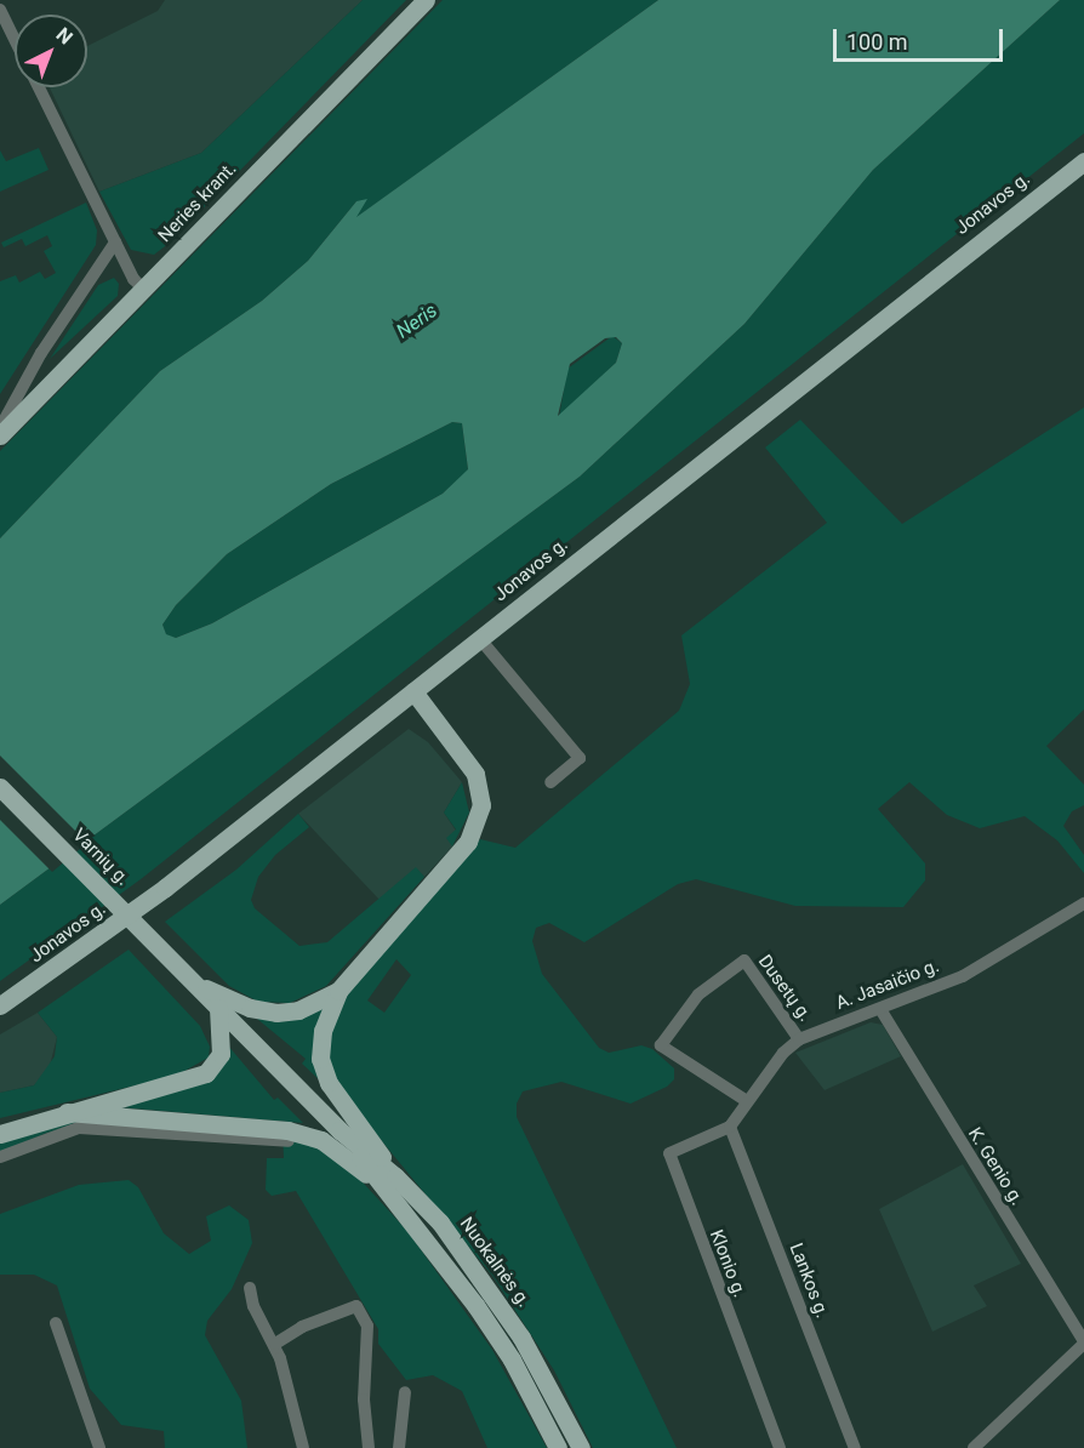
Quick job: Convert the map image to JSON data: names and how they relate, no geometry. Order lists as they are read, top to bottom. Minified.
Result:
{"streets":{"main road":["Neries krant.","Jonavos g.","Varnių g.","Nuokalnės g."],"street":["A. Jasaičio g.","Dusetų g.","K. Genio g.","Klonio g.","Lankos g."]},"crossings":[["Varnių g.","Nuokalnės g."],["A. Jasaičio g.","Dusetų g."],["A. Jasaičio g.","K. Genio g."],["A. Jasaičio g.","Klonio g."],["A. Jasaičio g.","Lankos g."],["Klonio g.","Lankos g."]],"water":["Neris"],"scale_bar":"100 m","north":"top right"}
